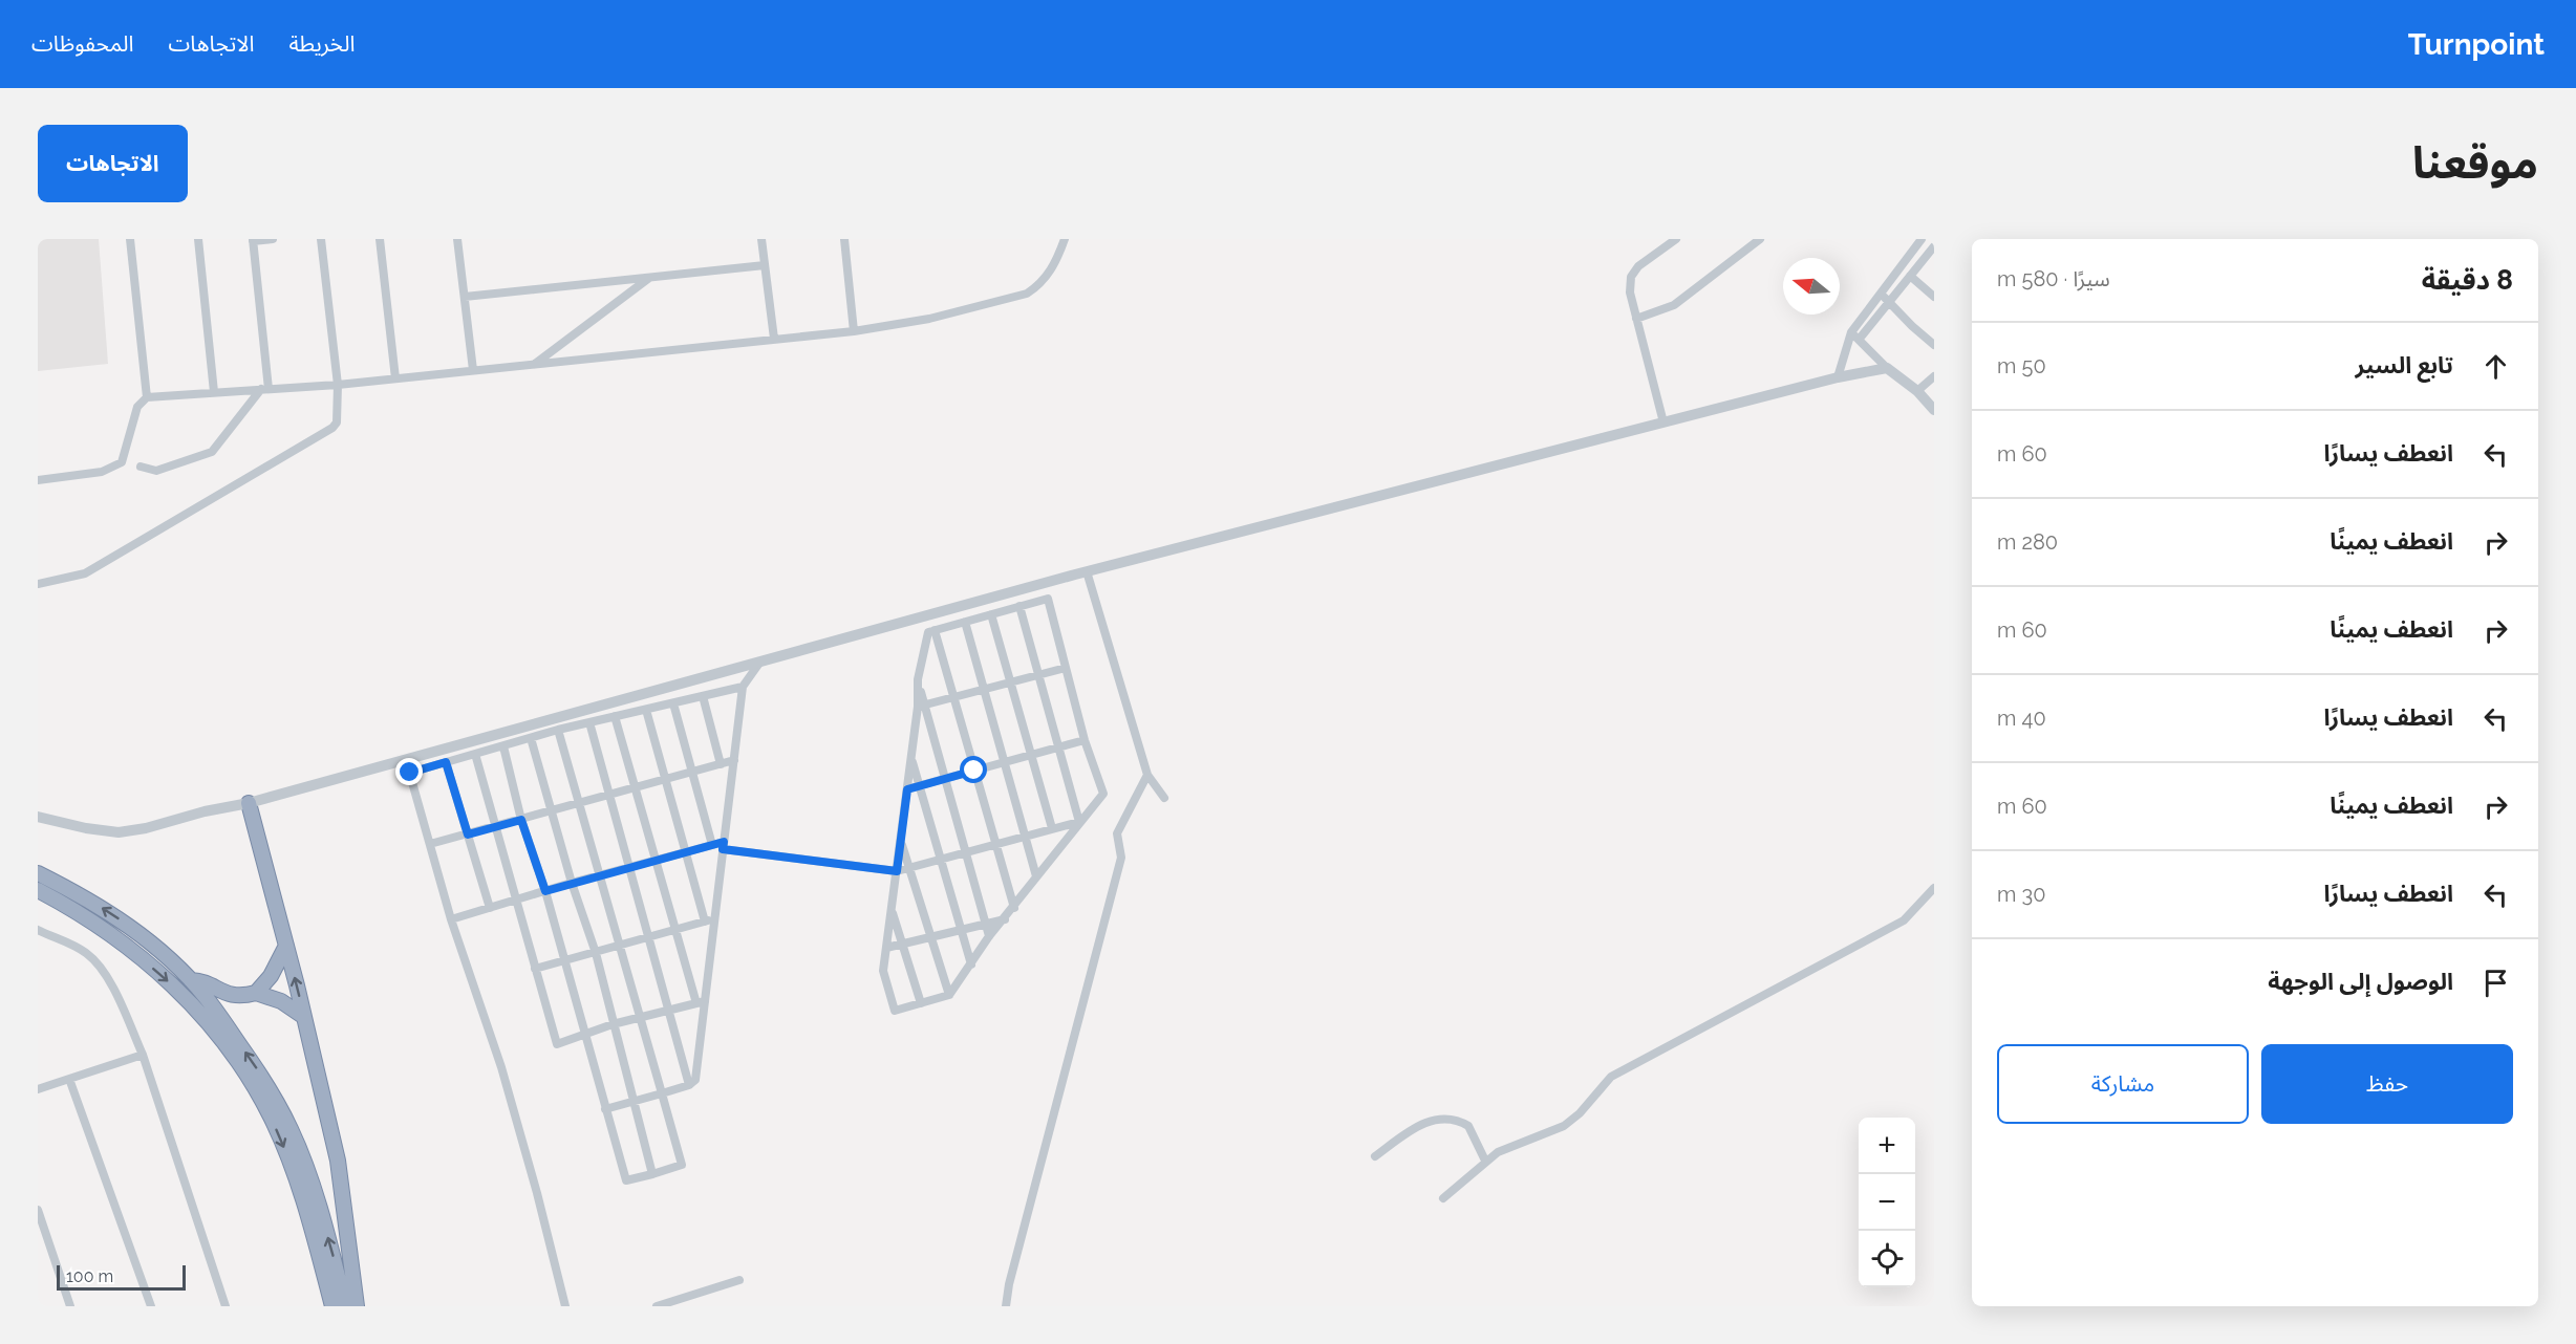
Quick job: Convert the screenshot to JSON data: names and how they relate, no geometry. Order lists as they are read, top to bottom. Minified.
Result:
{"scale_bar":"100 m","north":"left","page":{"header":"Turnpoint","nav":["الخريطة","الاتجاهات","المحفوظات"],"title":"موقعنا","buttons":["الاتجاهات",["حفظ","مشاركة"]],"heading":["8 دقيقة","سيرًا · 580 m"],"list":[["تابع السير","50 m"],["انعطف يسارًا","60 m"],["انعطف يمينًا","280 m"],["انعطف يمينًا","60 m"],["انعطف يسارًا","40 m"],["انعطف يمينًا","60 m"],["انعطف يسارًا","30 m"],"الوصول إلى الوجهة"],"map_buttons":["+","−"],"scale":"100 m"}}
